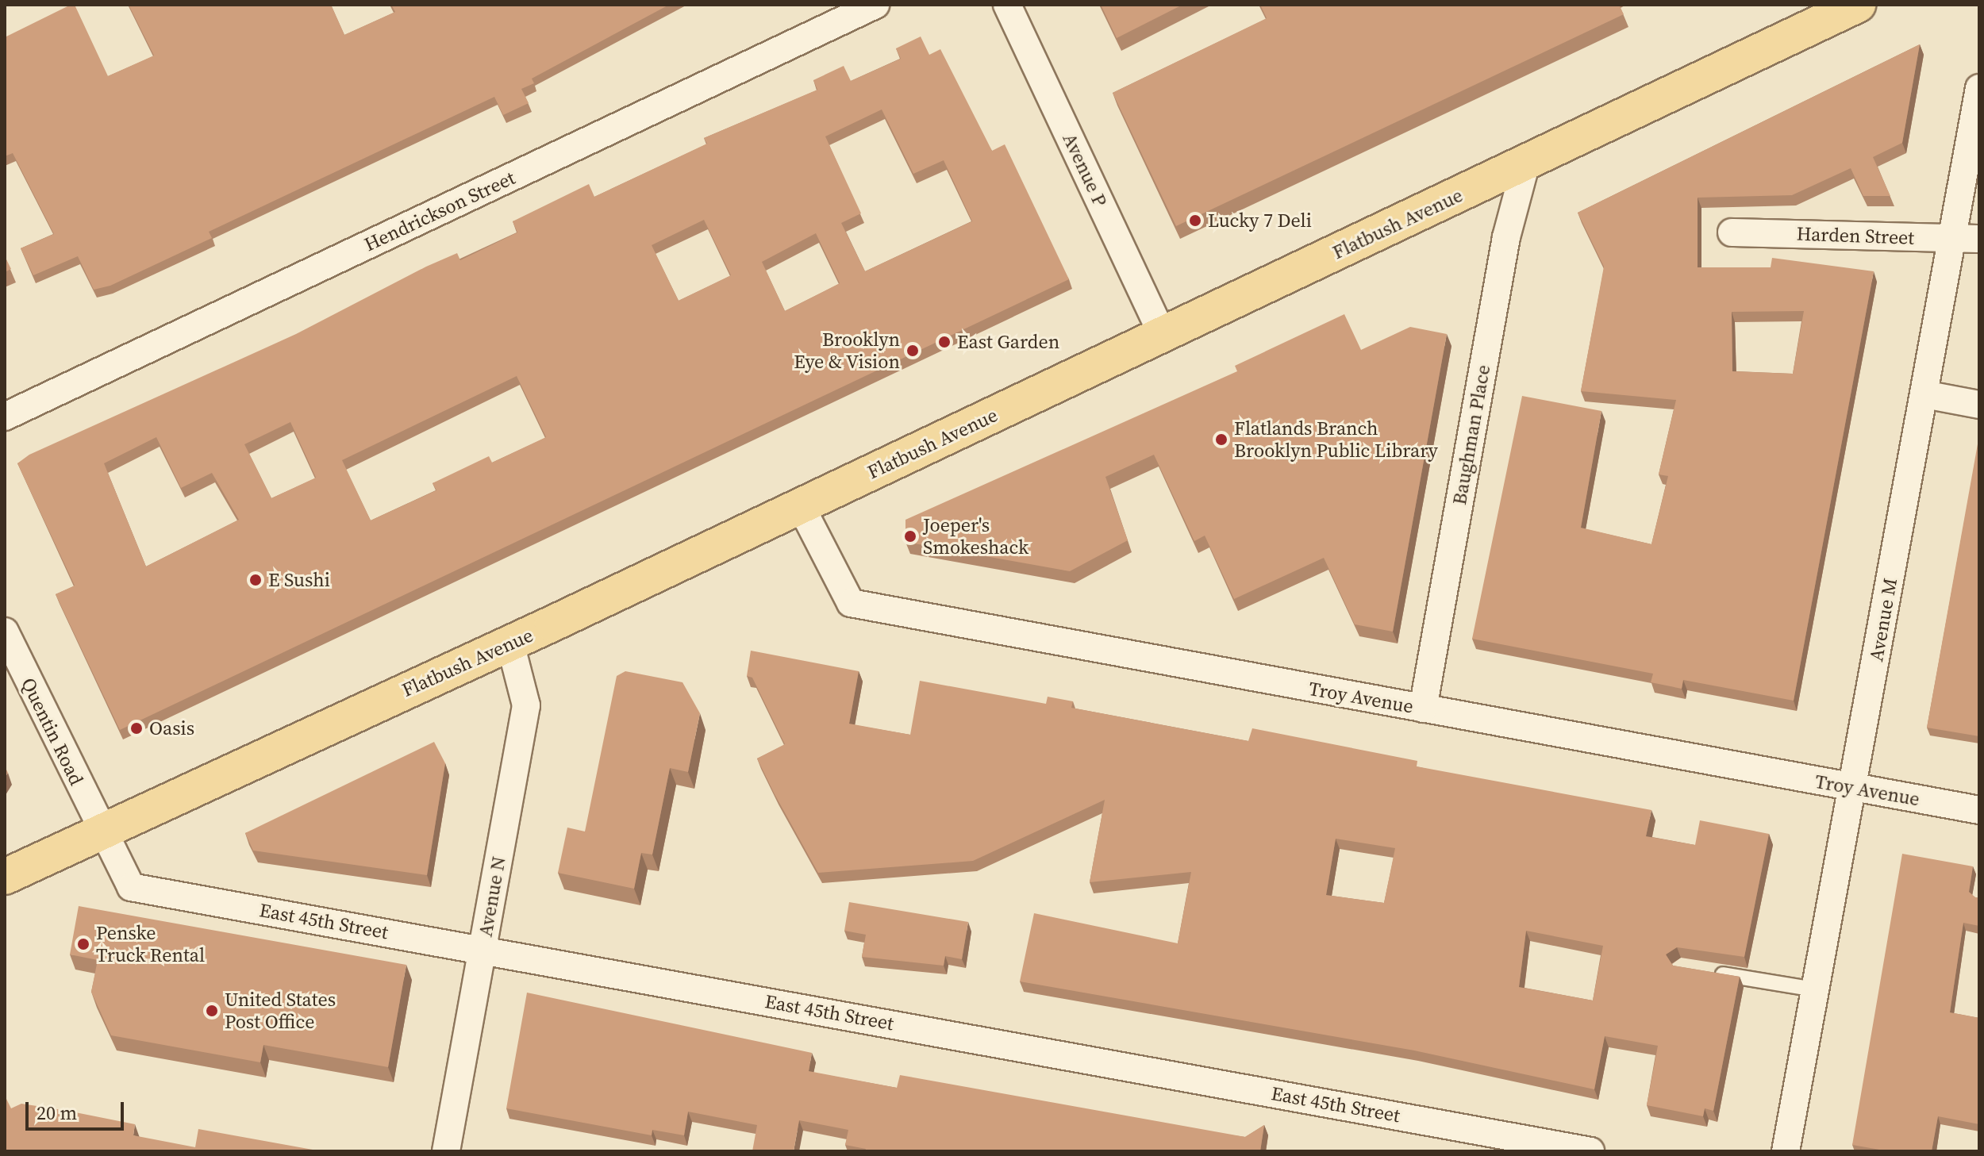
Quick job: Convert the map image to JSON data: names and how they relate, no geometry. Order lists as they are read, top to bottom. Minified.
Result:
{"streets":{"main road":["Flatbush Avenue"],"street":["Avenue P","Hendrickson Street","Harden Street","Baughman Place","Avenue M","Troy Avenue","Quentin Road","Avenue N","East 45th Street"]},"crossings":[["Avenue P","Flatbush Avenue"],["Flatbush Avenue","Baughman Place"],["Flatbush Avenue","Troy Avenue"],["Flatbush Avenue","Quentin Road"],["Flatbush Avenue","Avenue N"],["Flatbush Avenue","East 45th Street"],["Harden Street","Avenue M"],["Baughman Place","Troy Avenue"],["Avenue M","Troy Avenue"],["Quentin Road","East 45th Street"],["Avenue N","East 45th Street"]],"places":["Lucky 7 Deli","East Garden","Brooklyn Eye & Vision","Flatlands Branch Brooklyn Public Library","Joeper's Smokeshack","E Sushi","Oasis","Penske Truck Rental","United States Post Office"],"scale_bar":"20 m"}
